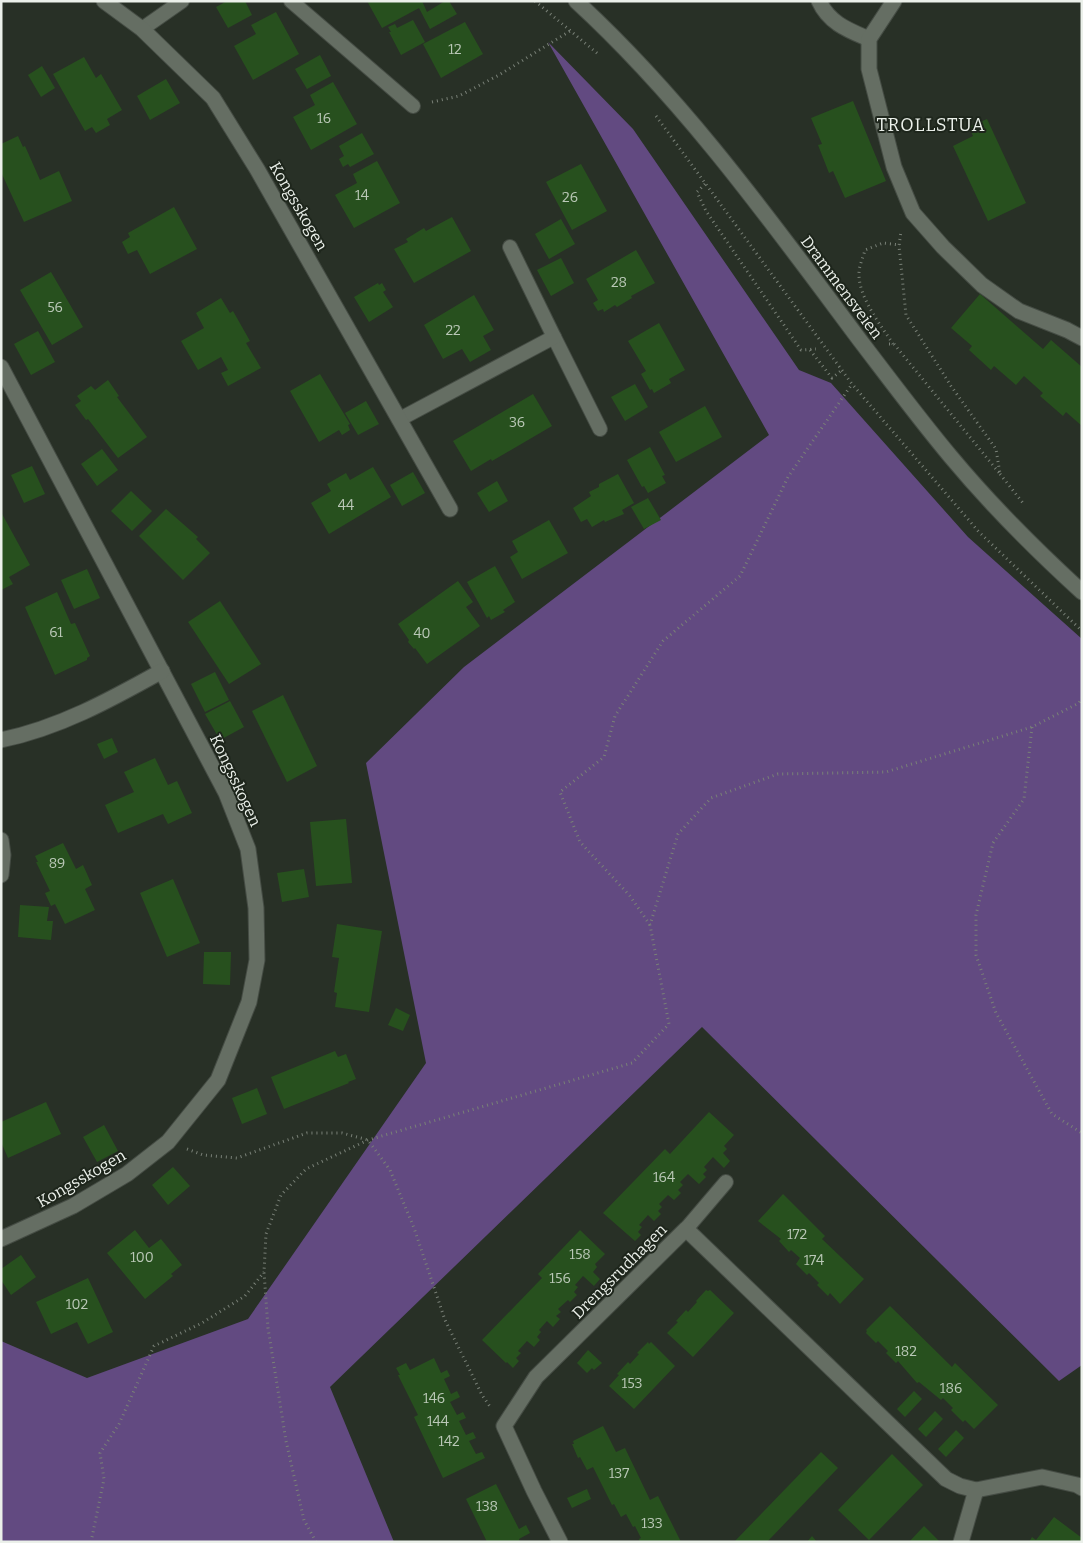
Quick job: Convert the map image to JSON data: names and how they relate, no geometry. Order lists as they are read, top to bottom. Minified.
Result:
{"streets":{"street":["Kongsskogen","Drammensveien","Drengsrudhagen"]},"districts":["TROLLSTUA"],"house_numbers":["12","16","14","26","28","56","22","36","44","61","40","89","164","172","158","100","174","156","102","182","153","186","146","144","142","137","138","133"]}
